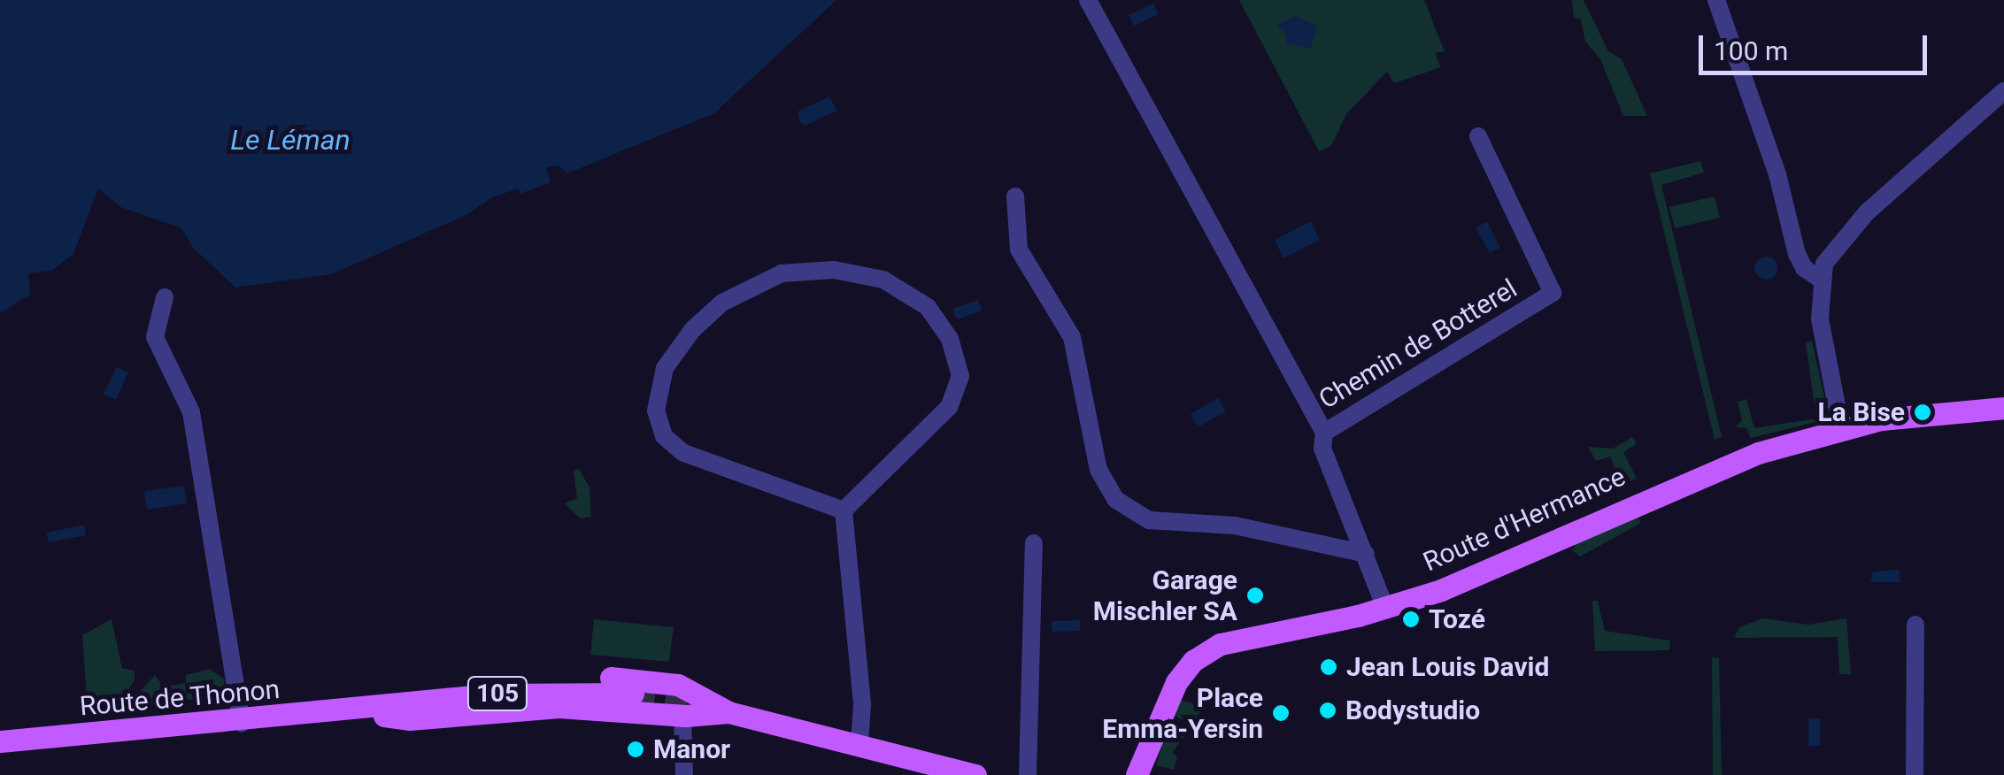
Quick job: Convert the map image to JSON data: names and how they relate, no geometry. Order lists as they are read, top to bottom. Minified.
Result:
{"streets":{"main road":["Route d'Hermance","105","Route de Thonon"],"street":["Chemin de Botterel"]},"crossings":[["Chemin de Botterel","Route d'Hermance"],["105","Route de Thonon"]],"water":["Le Léman"],"places":["La Bise","Garage Mischler SA","Tozé","Jean Louis David","Bodystudio","Place Emma-Yersin","Manor"],"scale_bar":"100 m"}
